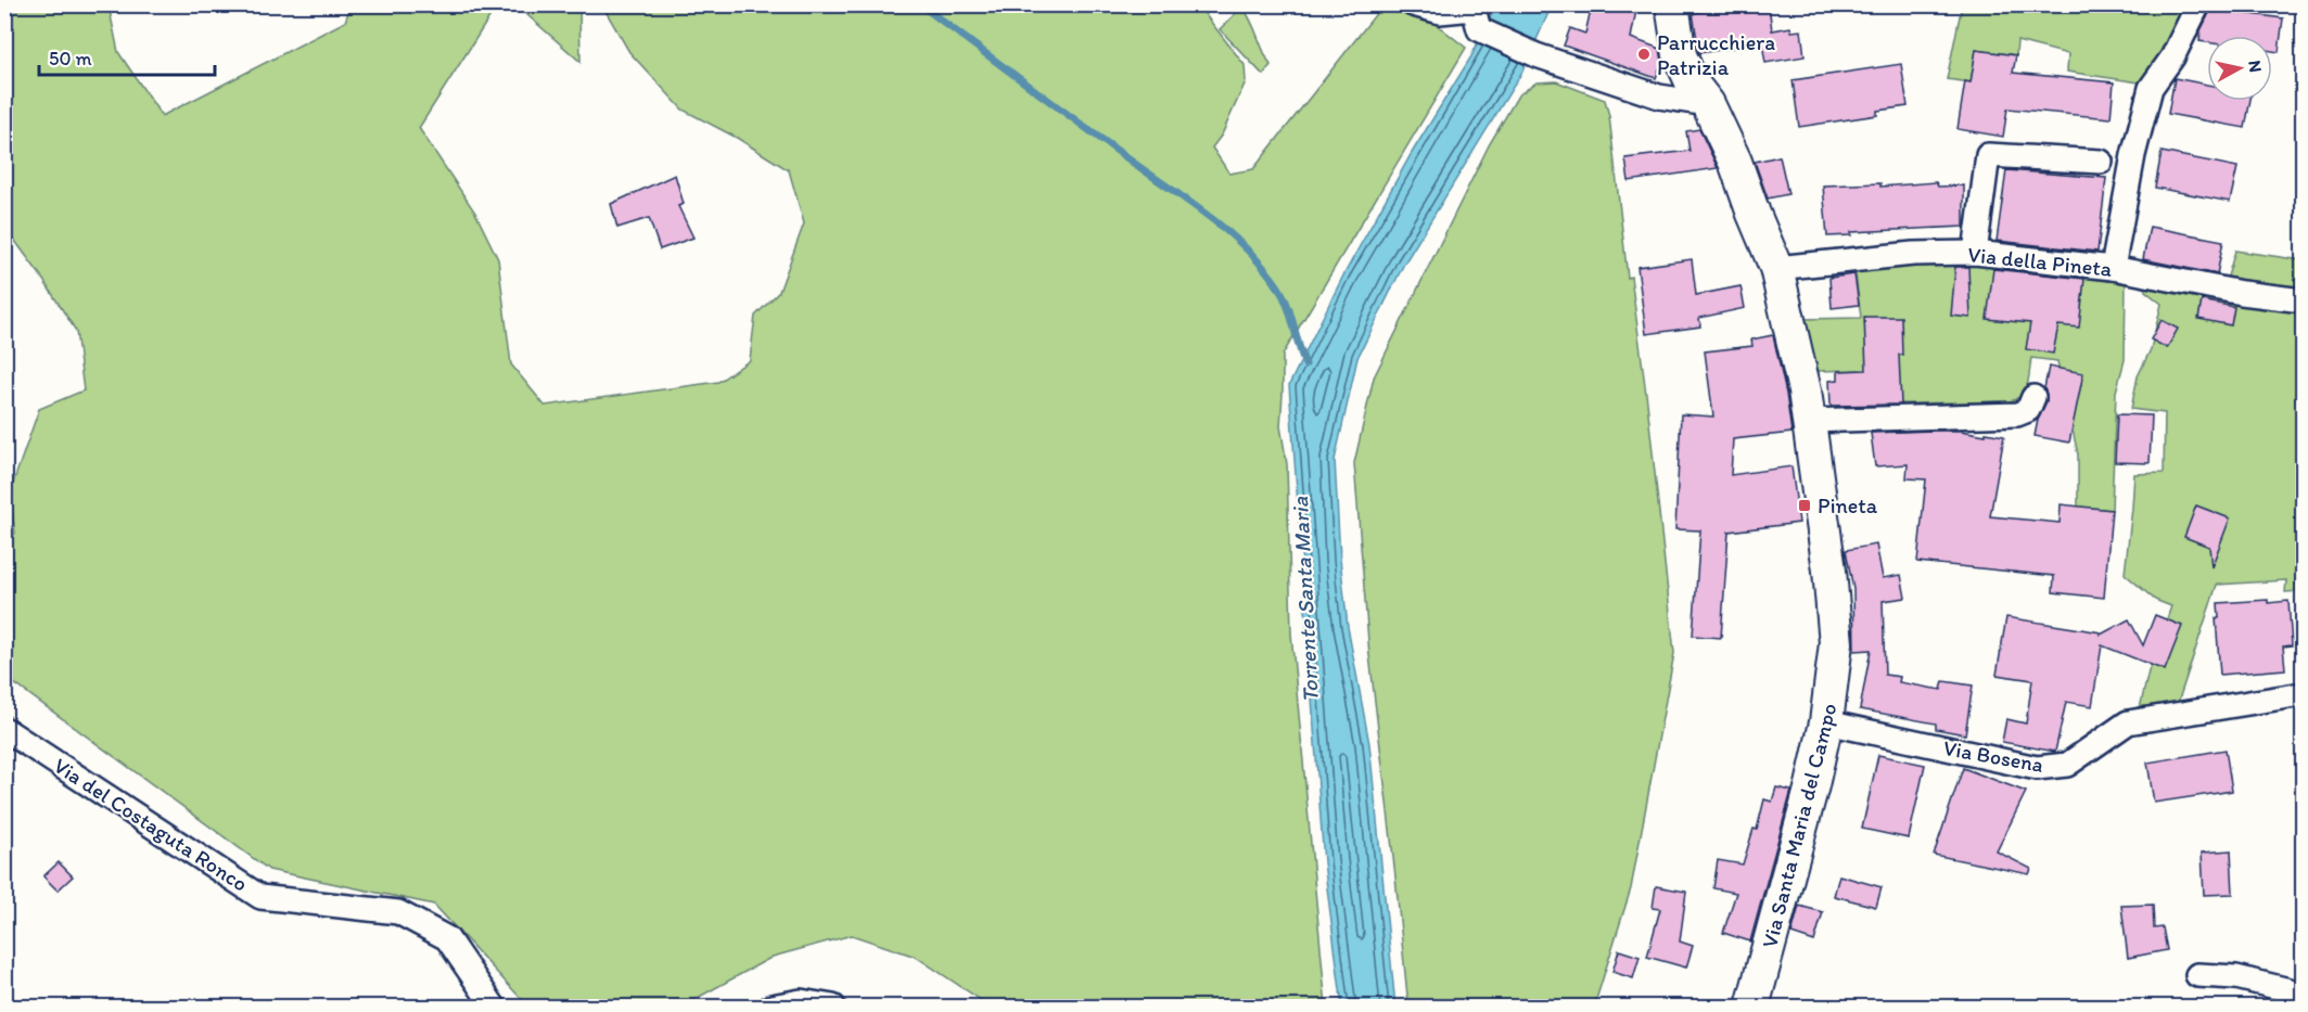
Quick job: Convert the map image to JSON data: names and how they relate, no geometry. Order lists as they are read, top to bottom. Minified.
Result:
{"streets":{"street":["Via della Pineta","Via Bosena","Via del Costaguta Ronco","Via Santa Maria del Campo"]},"crossings":[["Via della Pineta","Via Santa Maria del Campo"],["Via Bosena","Via Santa Maria del Campo"]],"water":["Torrente Santa Maria"],"places":{"other":["Parrucchiera Patrizia"],"transit":["Pineta"]},"scale_bar":"50 m","north":"right"}
